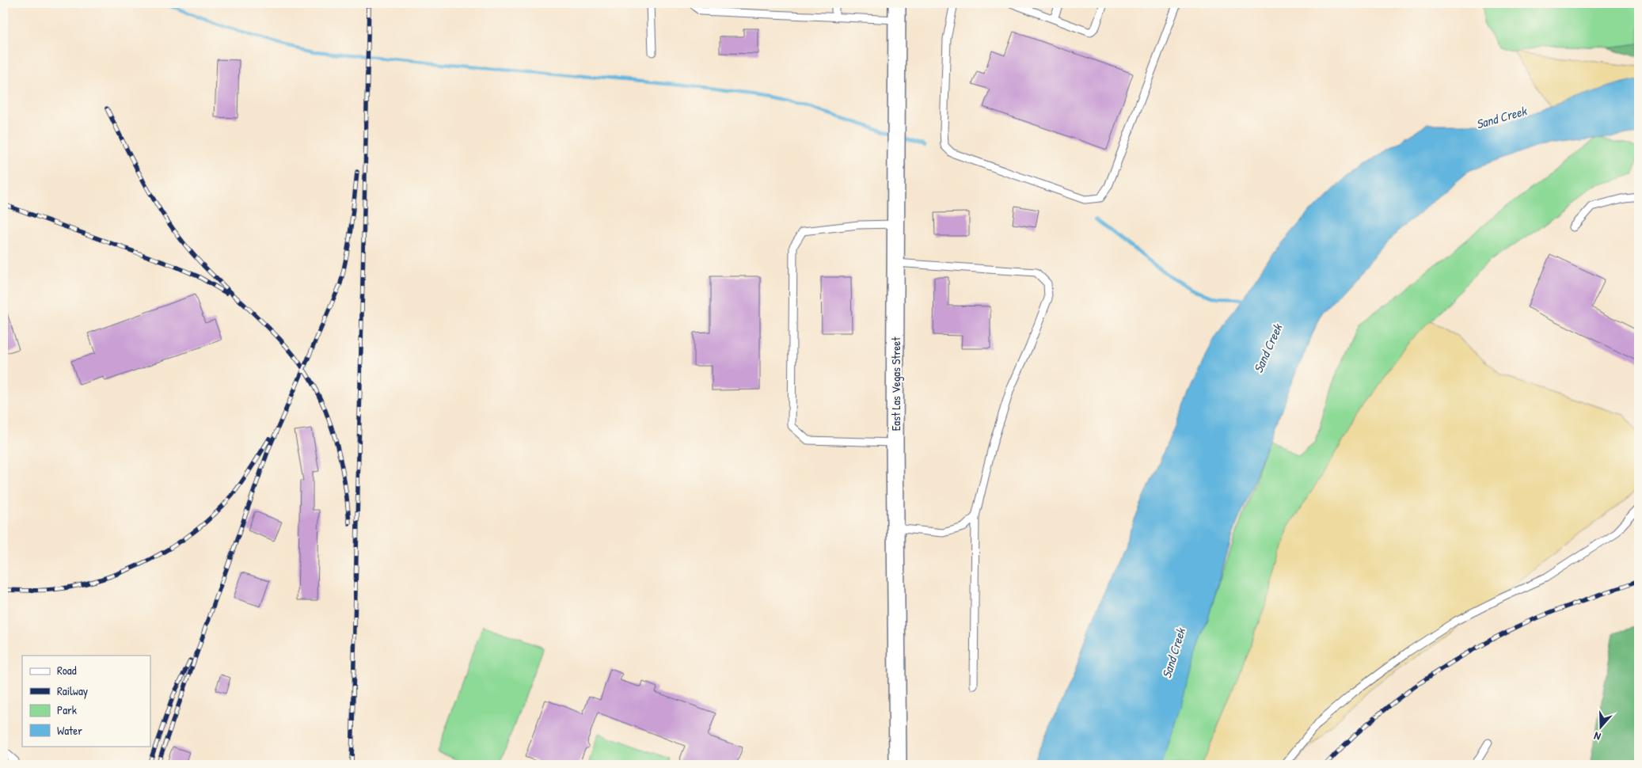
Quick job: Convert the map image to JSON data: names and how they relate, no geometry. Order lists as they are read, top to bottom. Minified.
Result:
{"streets":{"street":["East Las Vegas Street"]},"water":["Sand Creek"],"legend":["Road","Railway","Park","Water"],"north":"bottom"}
